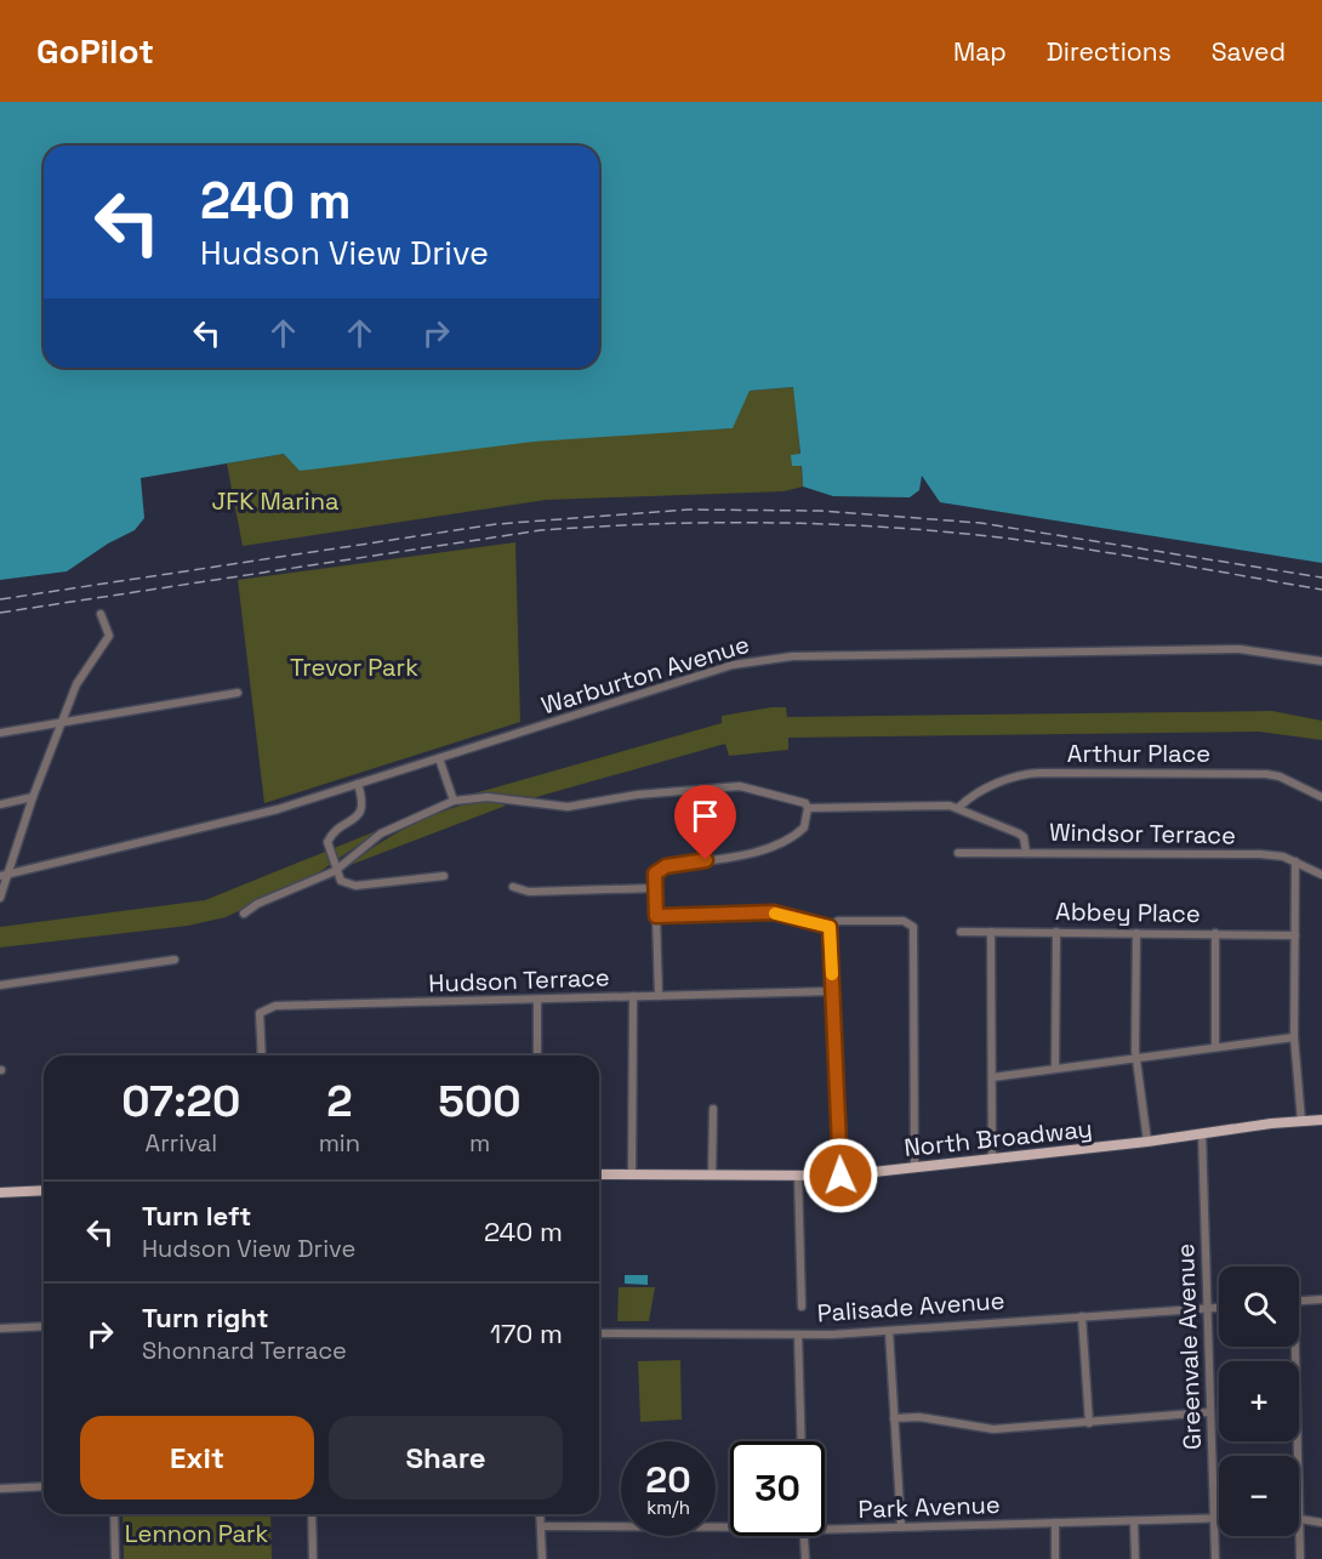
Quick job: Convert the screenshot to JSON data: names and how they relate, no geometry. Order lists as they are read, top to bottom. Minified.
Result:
{"streets":{"main road":["North Broadway"],"street":["Warburton Avenue","Arthur Place","Windsor Terrace","Abbey Place","Hudson Terrace","Palisade Avenue","Greenvale Avenue","Park Avenue"]},"crossings":[["North Broadway","Greenvale Avenue"],["Palisade Avenue","Greenvale Avenue"],["Greenvale Avenue","Park Avenue"]],"parks":["JFK Marina","Trevor Park","Lennon Park"],"page":{"header":"GoPilot","nav":["Map","Directions","Saved"],"turn":["240 m","Hudson View Drive"],"eta":["07:20","Arrival","2","min","500","m"],"list":[{"name":"Turn left","note":"Hudson View Drive","value":"240 m"},{"name":"Turn right","note":"Shonnard Terrace","value":"170 m"}],"map_buttons":["+","−"],"buttons":["Exit","Share"],"speed":"20 km/h","limit":"30"}}
